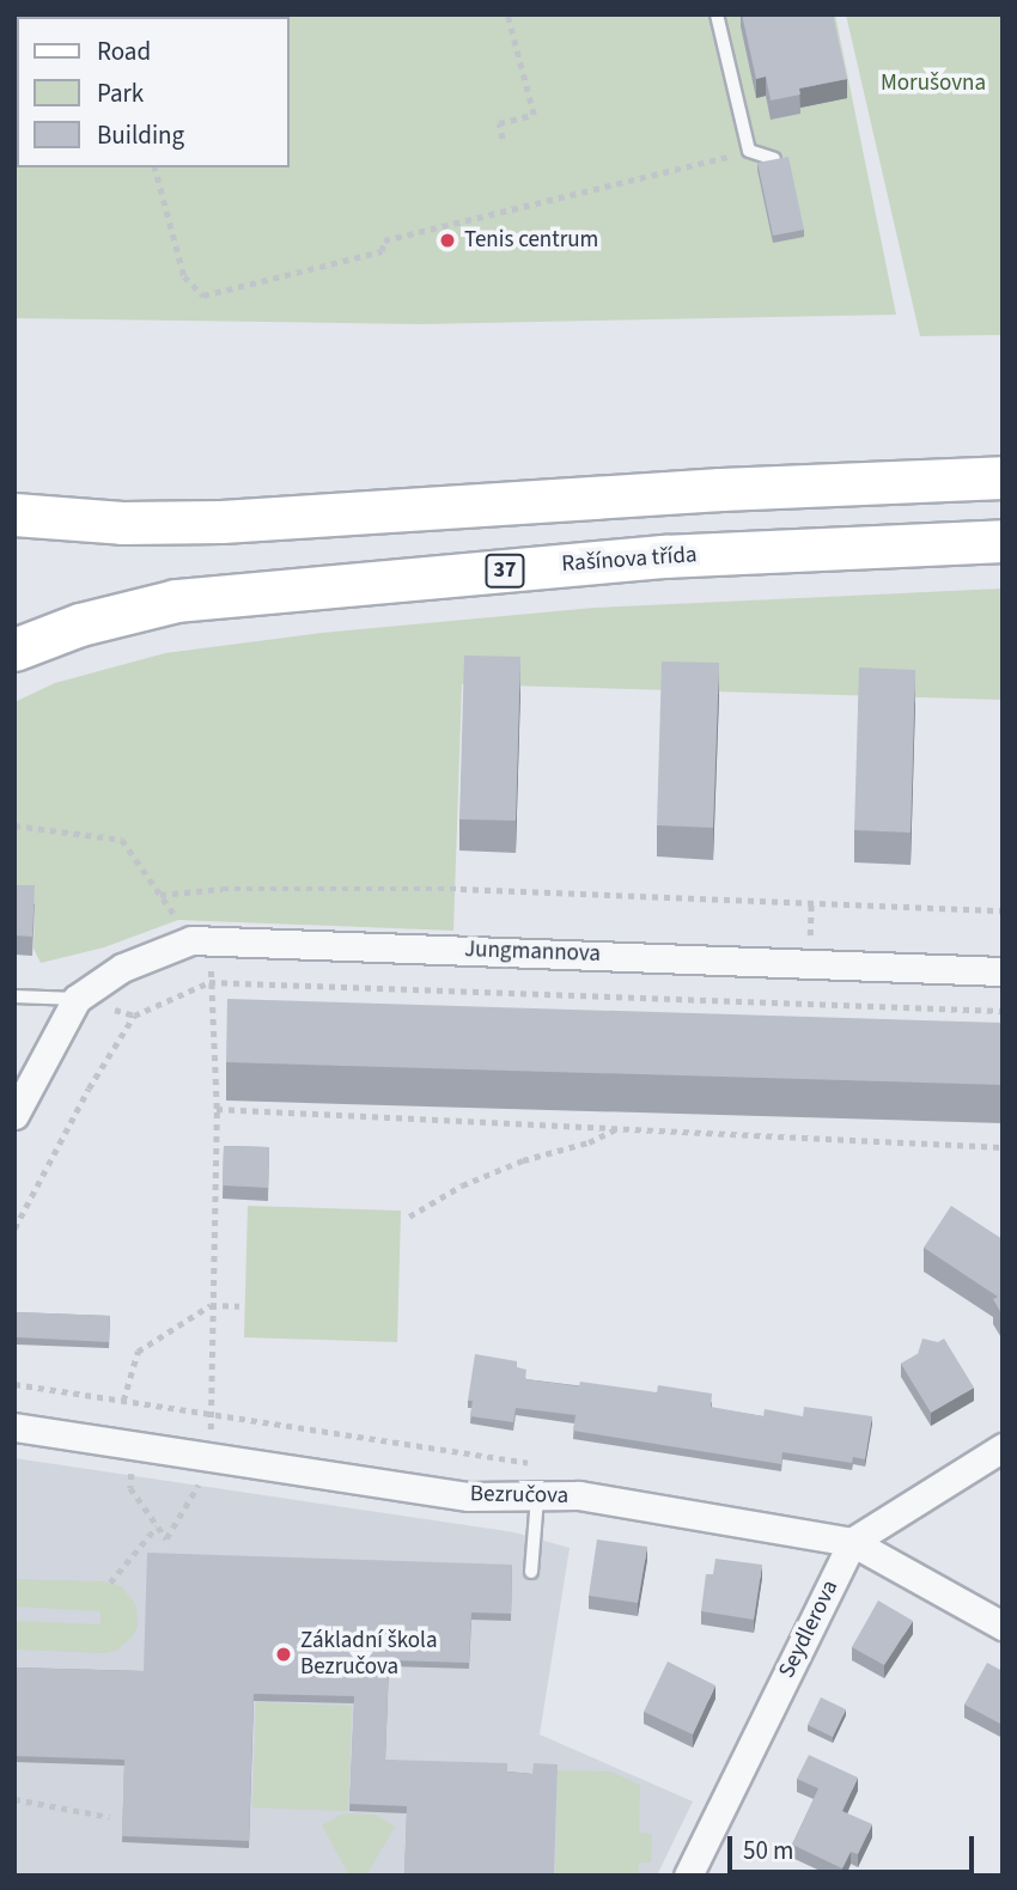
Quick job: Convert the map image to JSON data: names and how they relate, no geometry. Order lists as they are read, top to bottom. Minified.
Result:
{"streets":{"main road":["Rašínova třída","37"],"street":["Jungmannova","Bezručova","Seydlerova"]},"crossings":[["Bezručova","Seydlerova"]],"parks":["Morušovna"],"places":["Tenis centrum","Základní škola Bezručova"],"legend":["Road","Park","Building"],"scale_bar":"50 m"}
